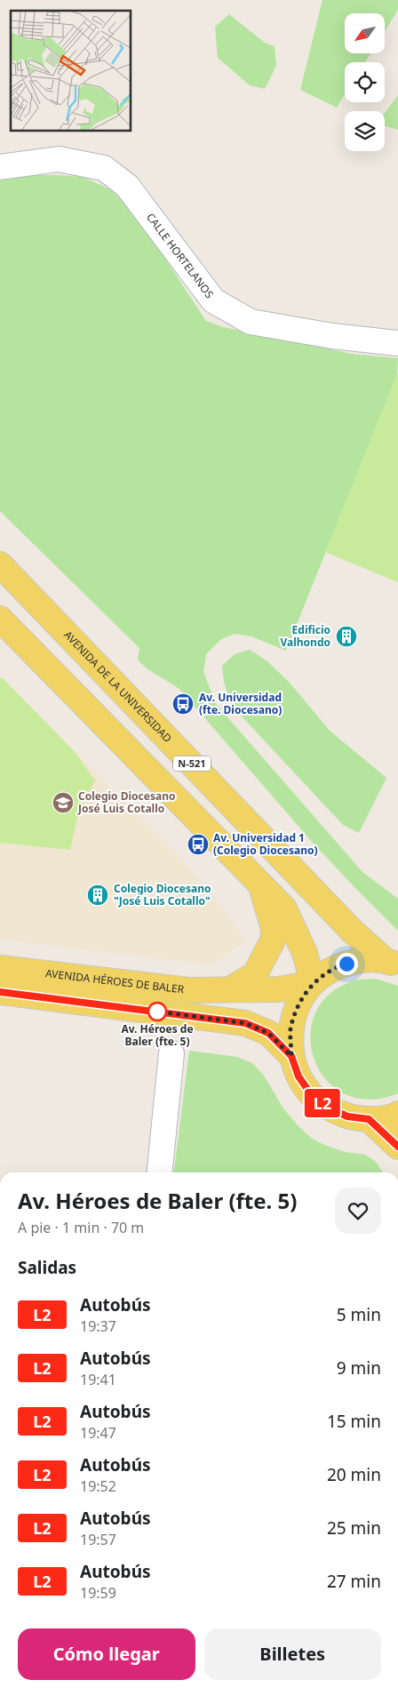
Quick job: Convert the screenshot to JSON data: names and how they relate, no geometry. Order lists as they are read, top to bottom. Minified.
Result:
{"streets":{"main road":["AVENIDA DE LA UNIVERSIDAD","N-521","AVENIDA HÉROES DE BALER"],"street":["CALLE HORTELANOS"]},"crossings":[["N-521","AVENIDA HÉROES DE BALER"]],"places":{"building":["Edificio Valhondo","Colegio Diocesano \"José Luis Cotallo\""],"bus stop":["Av. Universidad (fte. Diocesano)","Av. Universidad 1 (Colegio Diocesano)"],"school or university":["Colegio Diocesano José Luis Cotallo"],"other":["Av. Héroes de Baler (fte. 5)"]},"lines":["bus line L2"],"north":"bottom left","page":{"on_map":"L2","heading":[["Av. Héroes de Baler (fte. 5)","A pie · 1 min · 70 m"],"Salidas"],"list":[{"mark":"L2","name":"Autobús","note":"19:37","value":"5 min"},{"mark":"L2","name":"Autobús","note":"19:41","value":"9 min"},{"mark":"L2","name":"Autobús","note":"19:47","value":"15 min"},{"mark":"L2","name":"Autobús","note":"19:52","value":"20 min"},{"mark":"L2","name":"Autobús","note":"19:57","value":"25 min"},{"mark":"L2","name":"Autobús","note":"19:59","value":"27 min"}],"buttons":["Cómo llegar","Billetes"]}}
